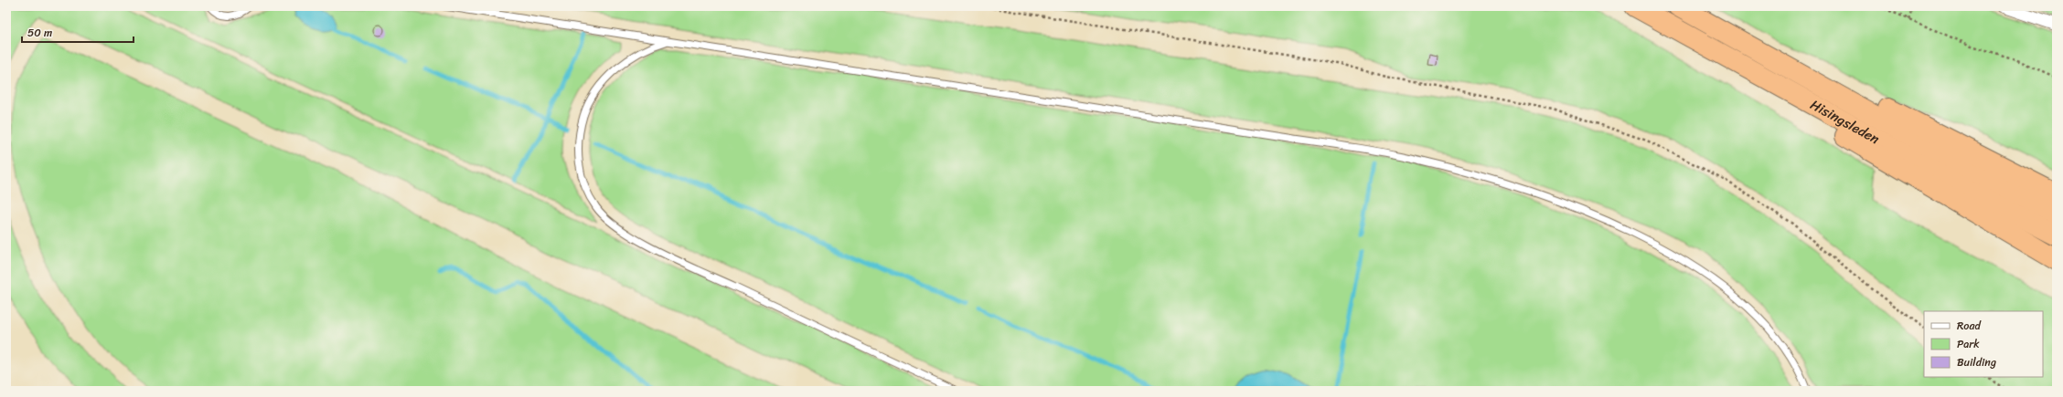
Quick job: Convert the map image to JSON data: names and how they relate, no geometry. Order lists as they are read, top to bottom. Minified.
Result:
{"streets":{"highway":["Hisingsleden"]},"legend":["Road","Park","Building"],"scale_bar":"50 m"}
